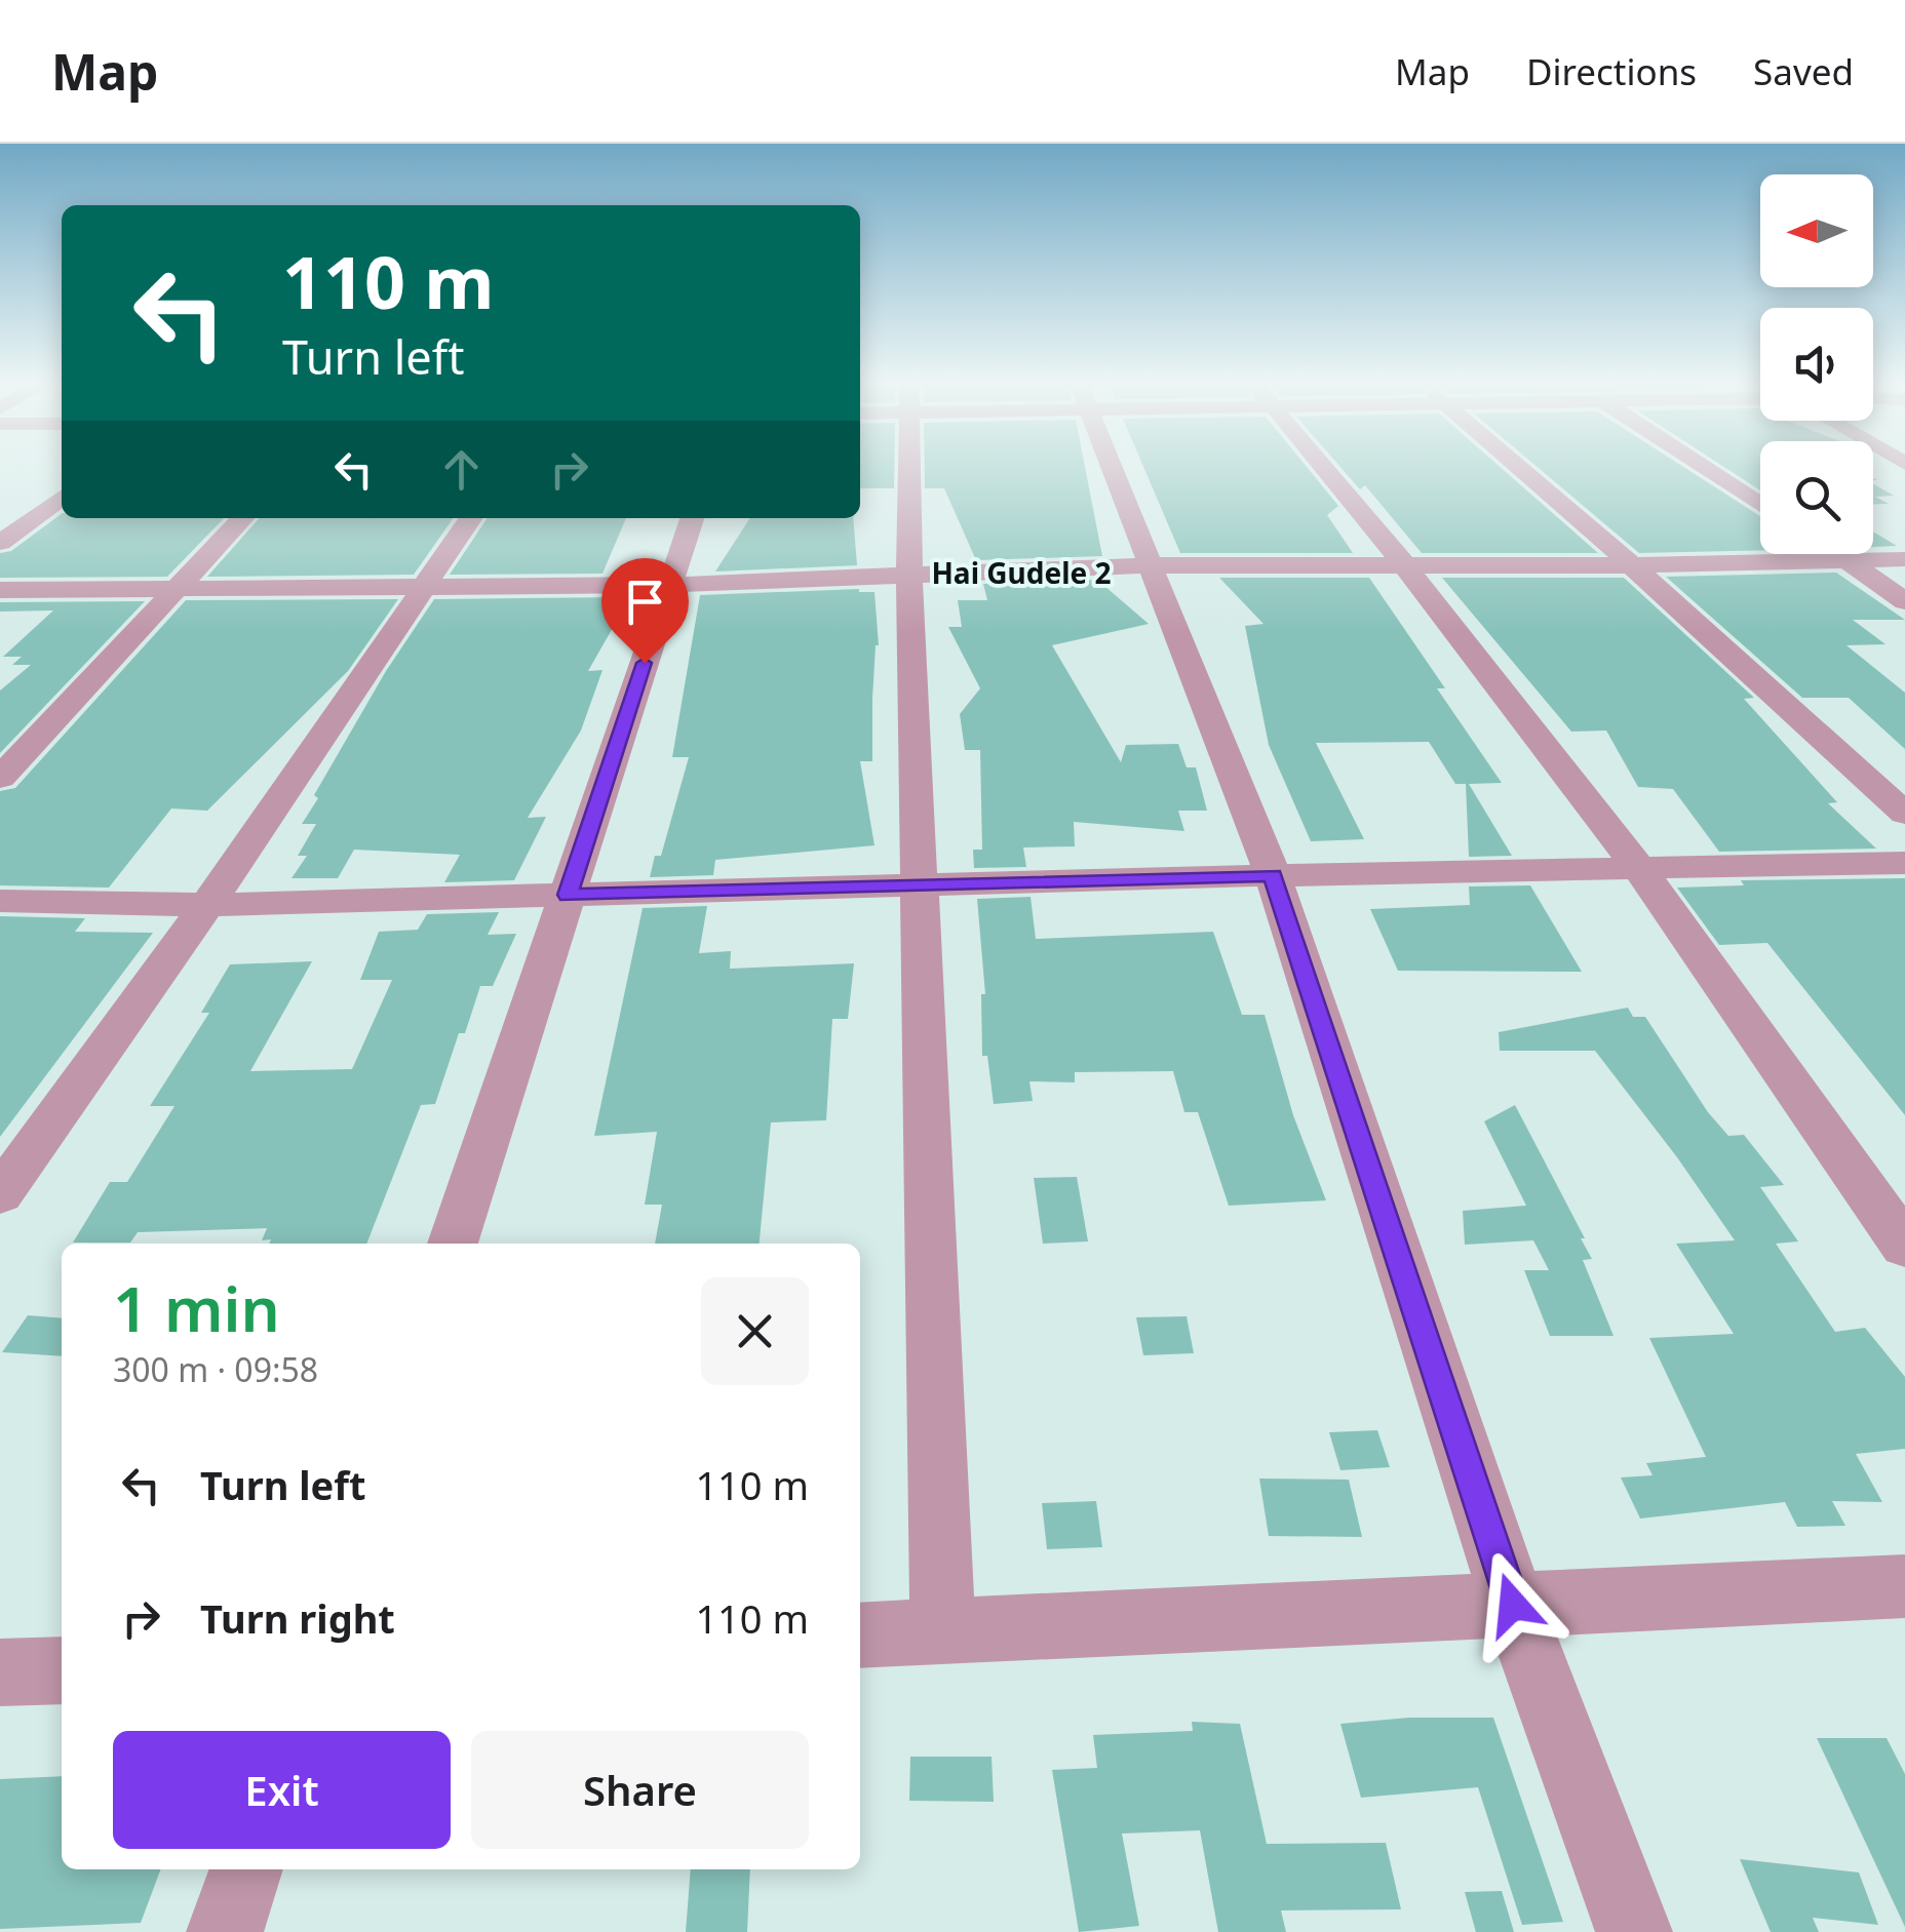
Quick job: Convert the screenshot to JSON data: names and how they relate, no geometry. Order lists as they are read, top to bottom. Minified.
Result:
{"districts":["Hai Gudele 2"],"north":"left","page":{"header":"Map","nav":["Map","Directions","Saved"],"turn":["110 m","Turn left"],"heading":["1 min","300 m · 09:58"],"list":[{"name":"Turn left","value":"110 m"},{"name":"Turn right","value":"110 m"}],"buttons":["Exit","Share"]}}
